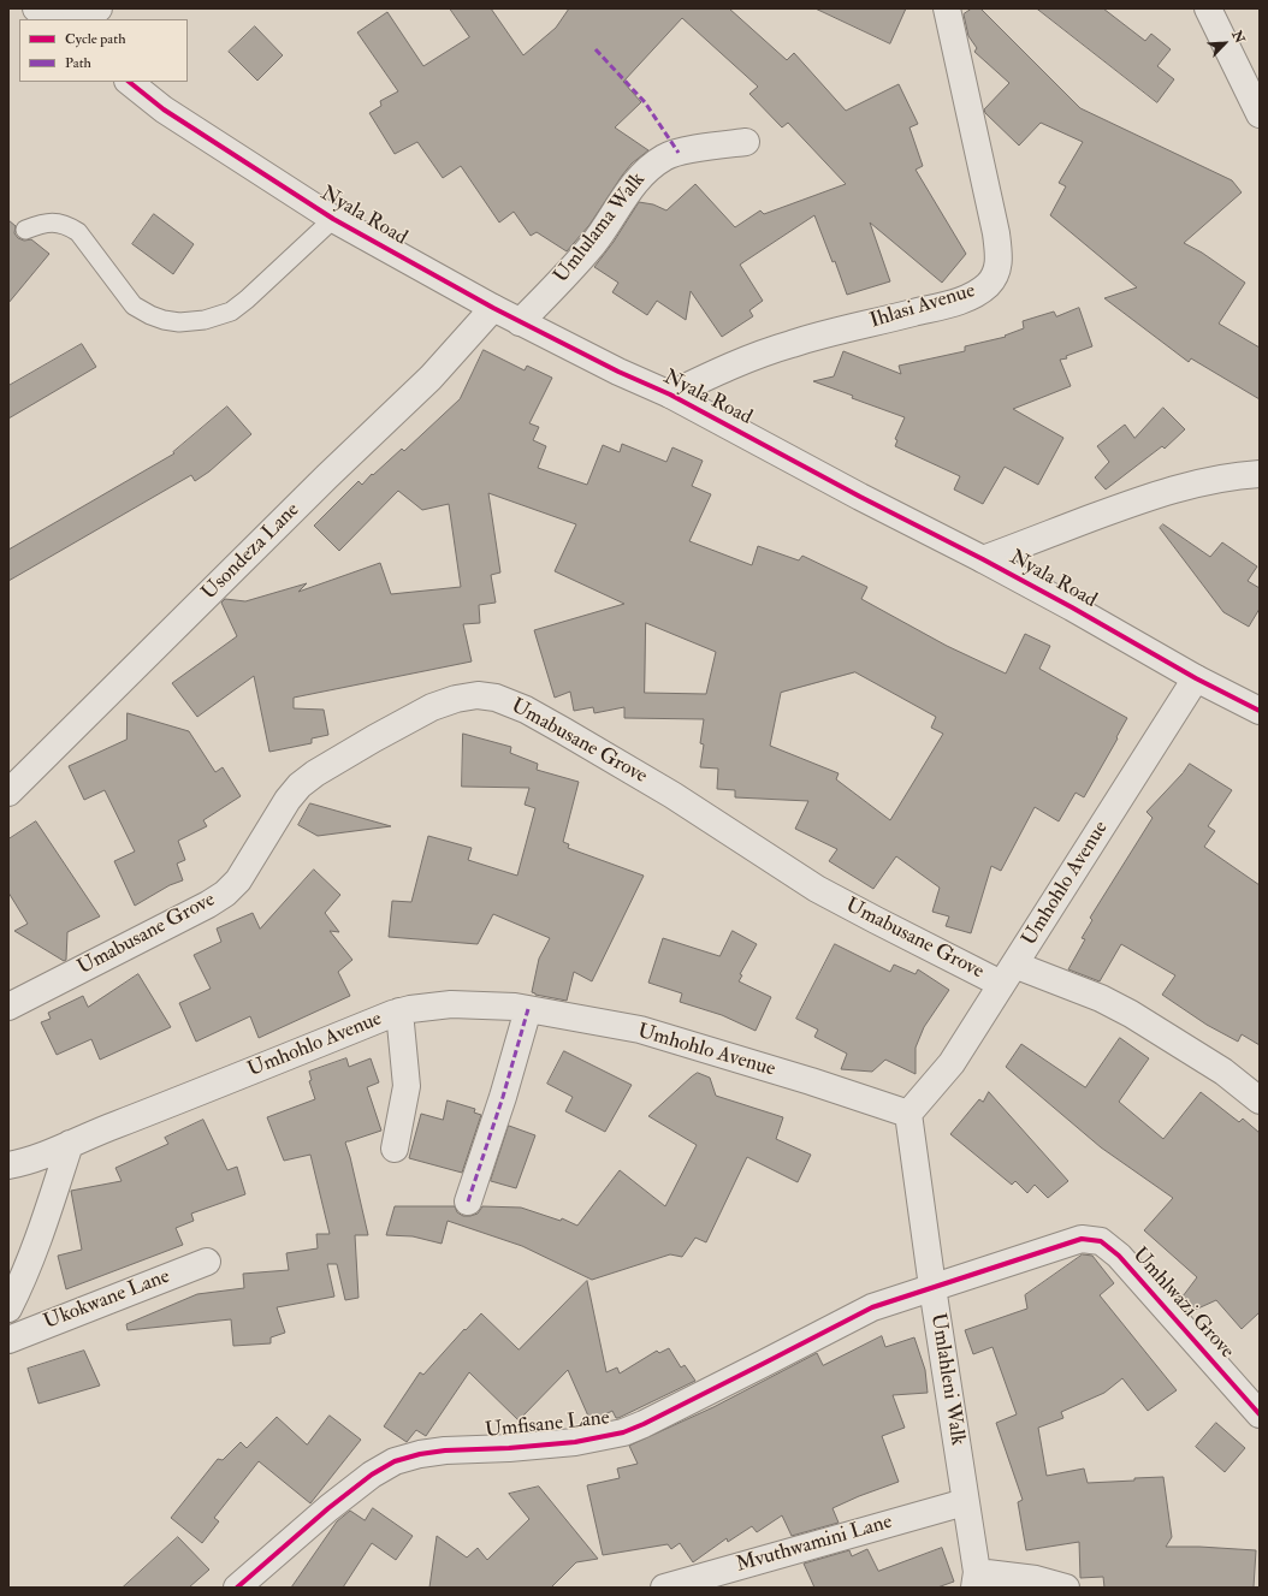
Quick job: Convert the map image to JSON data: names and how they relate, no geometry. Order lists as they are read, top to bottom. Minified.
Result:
{"streets":{"street":["Nyala Road","Umlulama Walk","Ihlasi Avenue","Usondeza Lane","Umabusane Grove","Umhohlo Avenue","Ukokwane Lane","Umhlwazi Grove","Umlahleni Walk","Umfisane Lane","Mvuthwamini Lane"]},"crossings":[["Nyala Road","Umlulama Walk"],["Nyala Road","Ihlasi Avenue"],["Nyala Road","Usondeza Lane"],["Nyala Road","Umhohlo Avenue"],["Umabusane Grove","Umhohlo Avenue"],["Umhohlo Avenue","Umlahleni Walk"],["Umhlwazi Grove","Umlahleni Walk"],["Umhlwazi Grove","Umfisane Lane"],["Umlahleni Walk","Umfisane Lane"],["Umlahleni Walk","Mvuthwamini Lane"]],"legend":["Cycle path","Path"],"north":"top right"}
